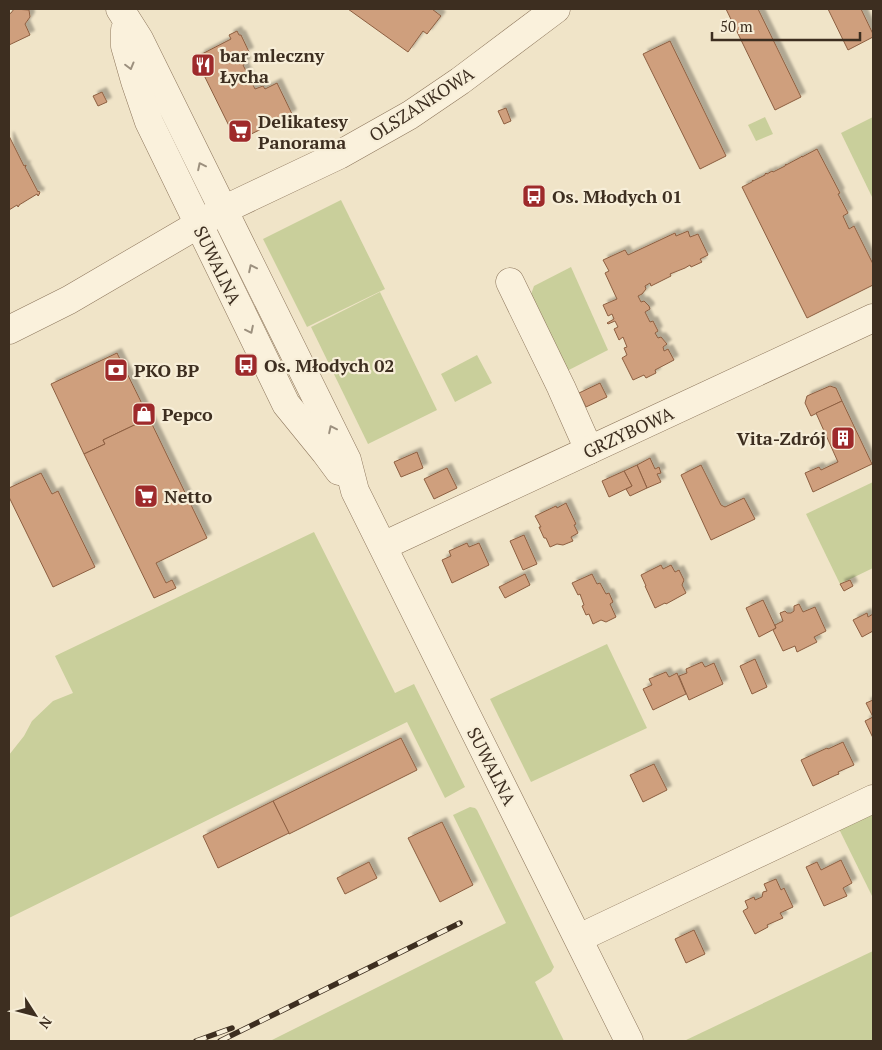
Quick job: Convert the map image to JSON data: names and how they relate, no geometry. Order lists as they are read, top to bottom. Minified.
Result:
{"streets":{"street":["OLSZANKOWA","SUWALNA","GRZYBOWA"]},"crossings":[["OLSZANKOWA","SUWALNA"],["SUWALNA","GRZYBOWA"]],"places":{"restaurant":["bar mleczny Łycha"],"supermarket":["Delikatesy Panorama","Netto"],"bus stop":["Os. Młodych 01","Os. Młodych 02"],"bank":["PKO BP"],"shop":["Pepco"],"building":["Vita-Zdrój"]},"scale_bar":"50 m","north":"bottom right"}
